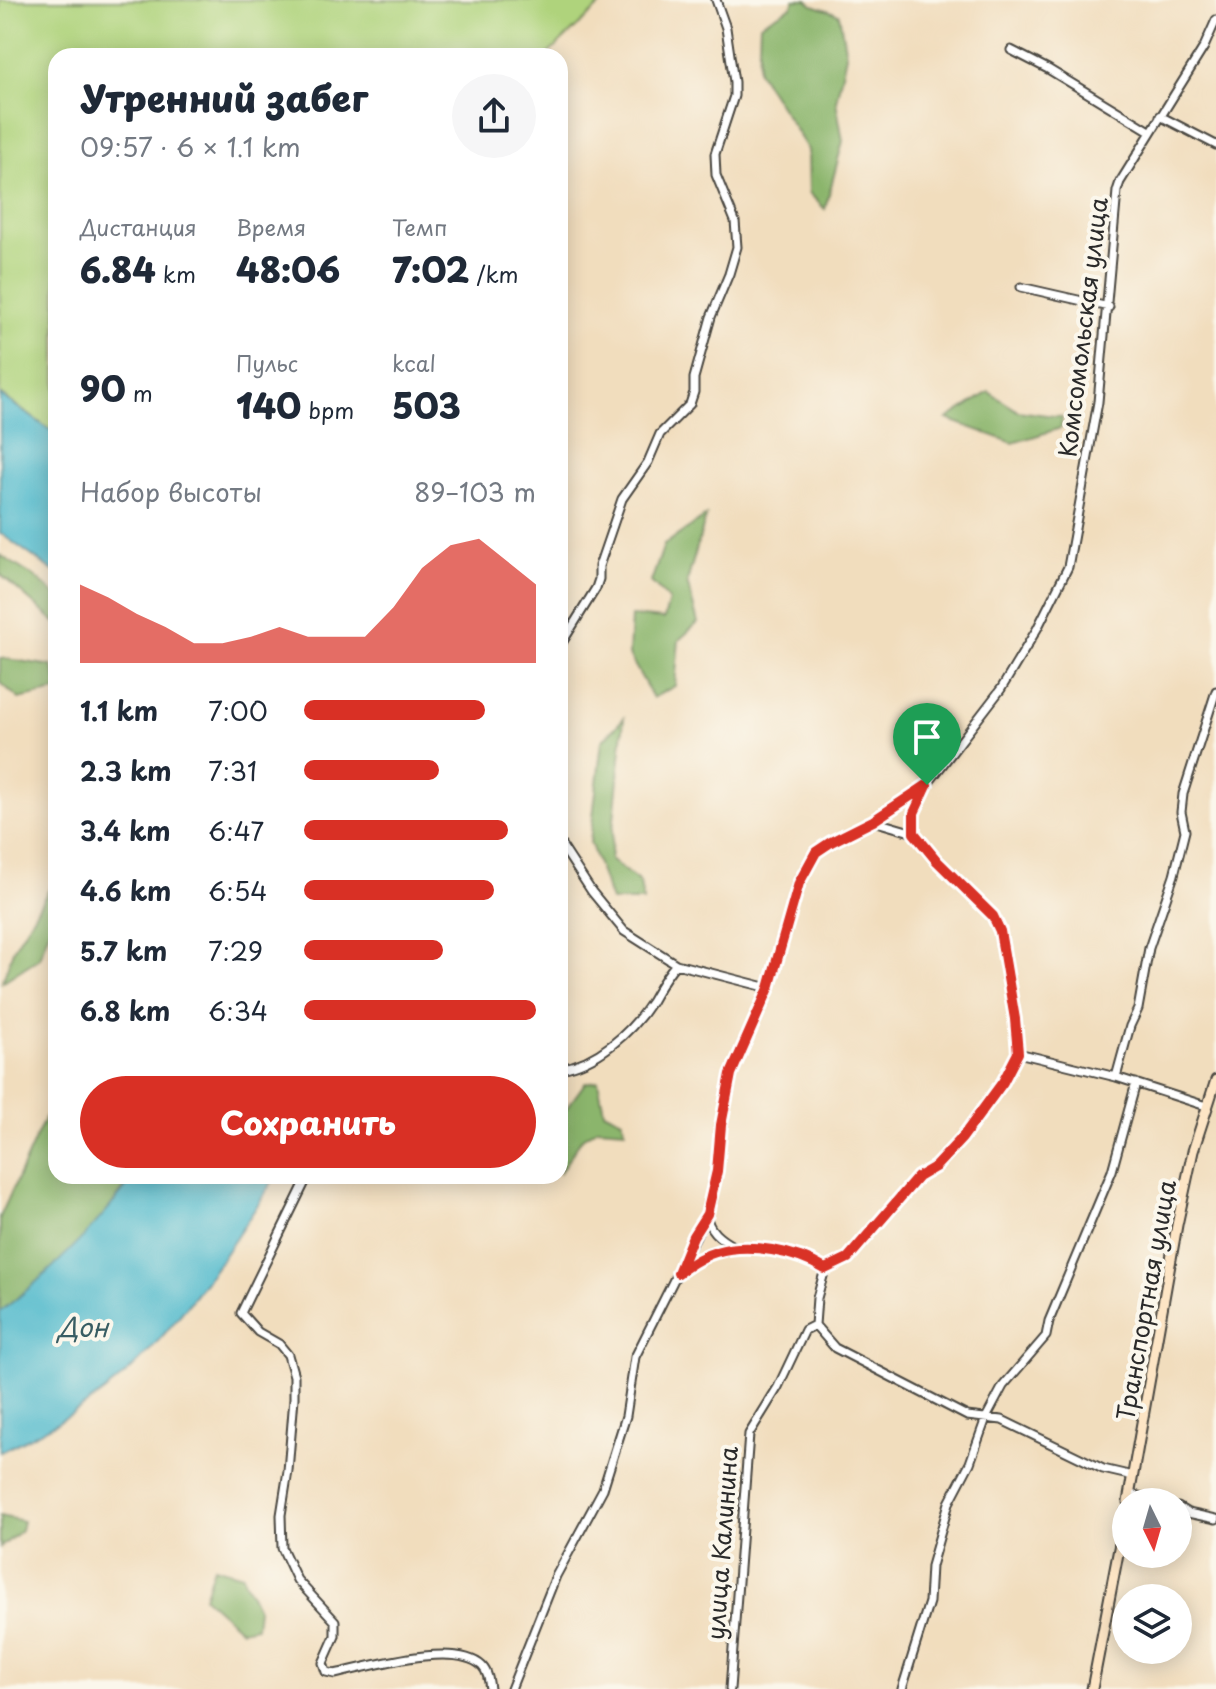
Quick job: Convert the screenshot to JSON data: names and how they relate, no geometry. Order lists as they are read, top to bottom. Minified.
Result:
{"streets":{"main road":["Транспортная улица"],"street":["Комсомольская улица","улица Калинина"]},"water":["Дон"],"north":"bottom","page":{"heading":["Утренний забег","09:57 · 6 × 1.1 km"],"stats":[["Дистанция","6.84 km"],["Время","48:06"],["Темп","7:02 /km"],["90 m"],["Пульс","140 bpm"],["kcal","503"]],"chart":["Набор высоты","89–103 m"],"list":[{"name":"1.1 km","note":"7:00"},{"name":"2.3 km","note":"7:31"},{"name":"3.4 km","note":"6:47"},{"name":"4.6 km","note":"6:54"},{"name":"5.7 km","note":"7:29"},{"name":"6.8 km","note":"6:34"}],"buttons":"Сохранить"}}
